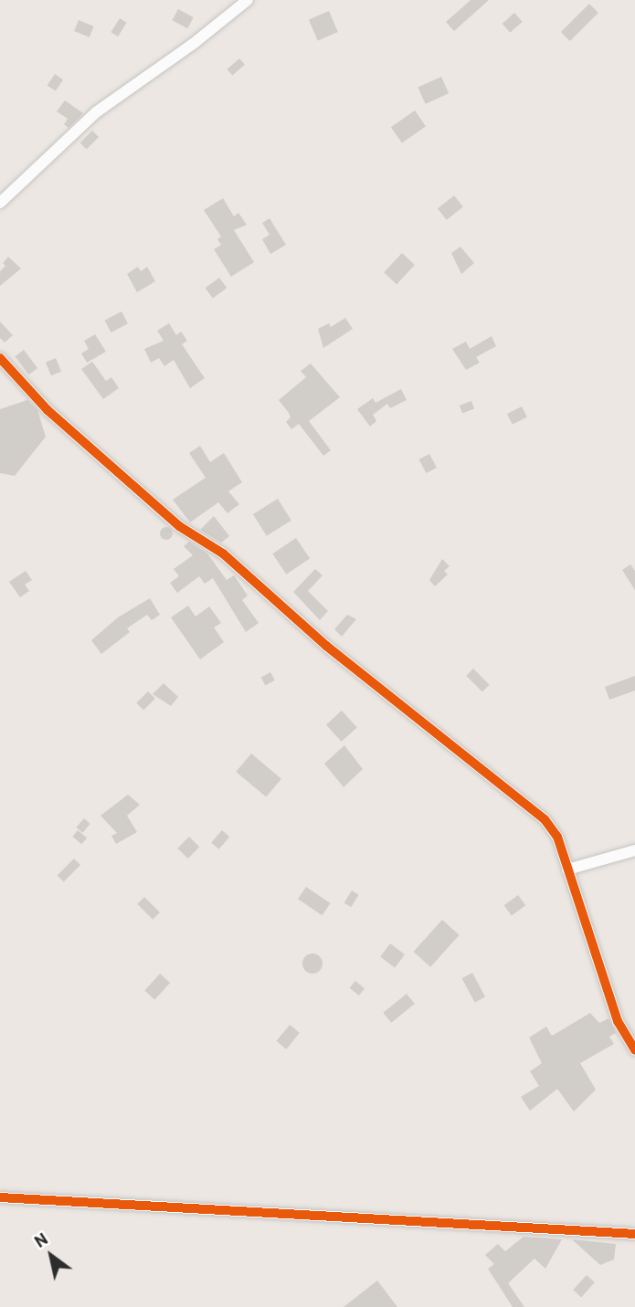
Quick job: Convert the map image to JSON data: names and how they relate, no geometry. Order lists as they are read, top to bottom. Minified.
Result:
{"north":"top left"}
